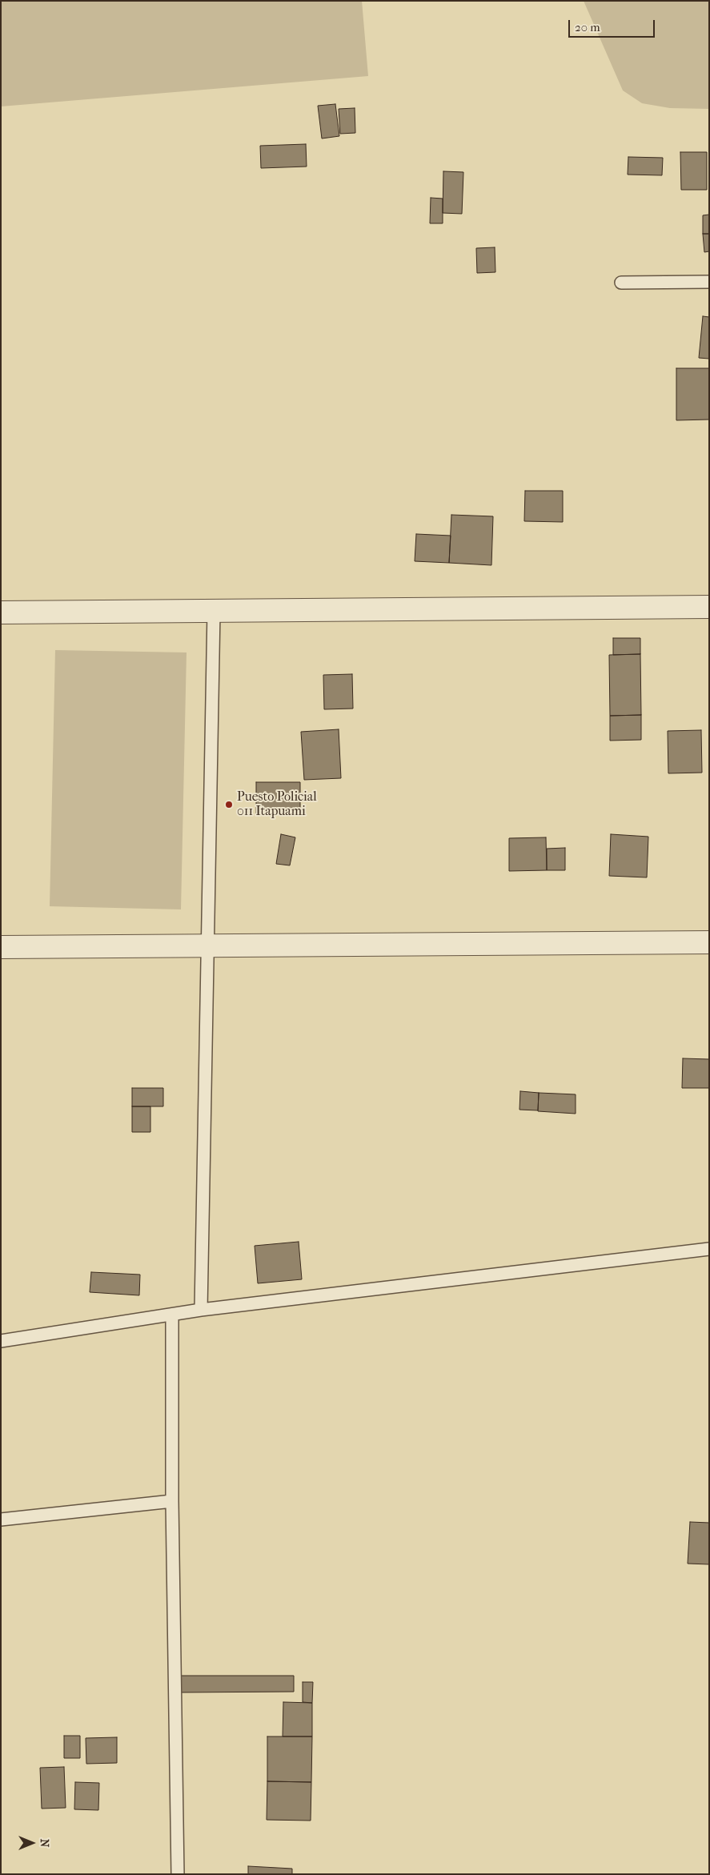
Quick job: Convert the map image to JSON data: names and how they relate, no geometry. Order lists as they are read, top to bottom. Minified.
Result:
{"places":["Puesto Policial 011 Itapuami"],"scale_bar":"20 m","north":"right"}
